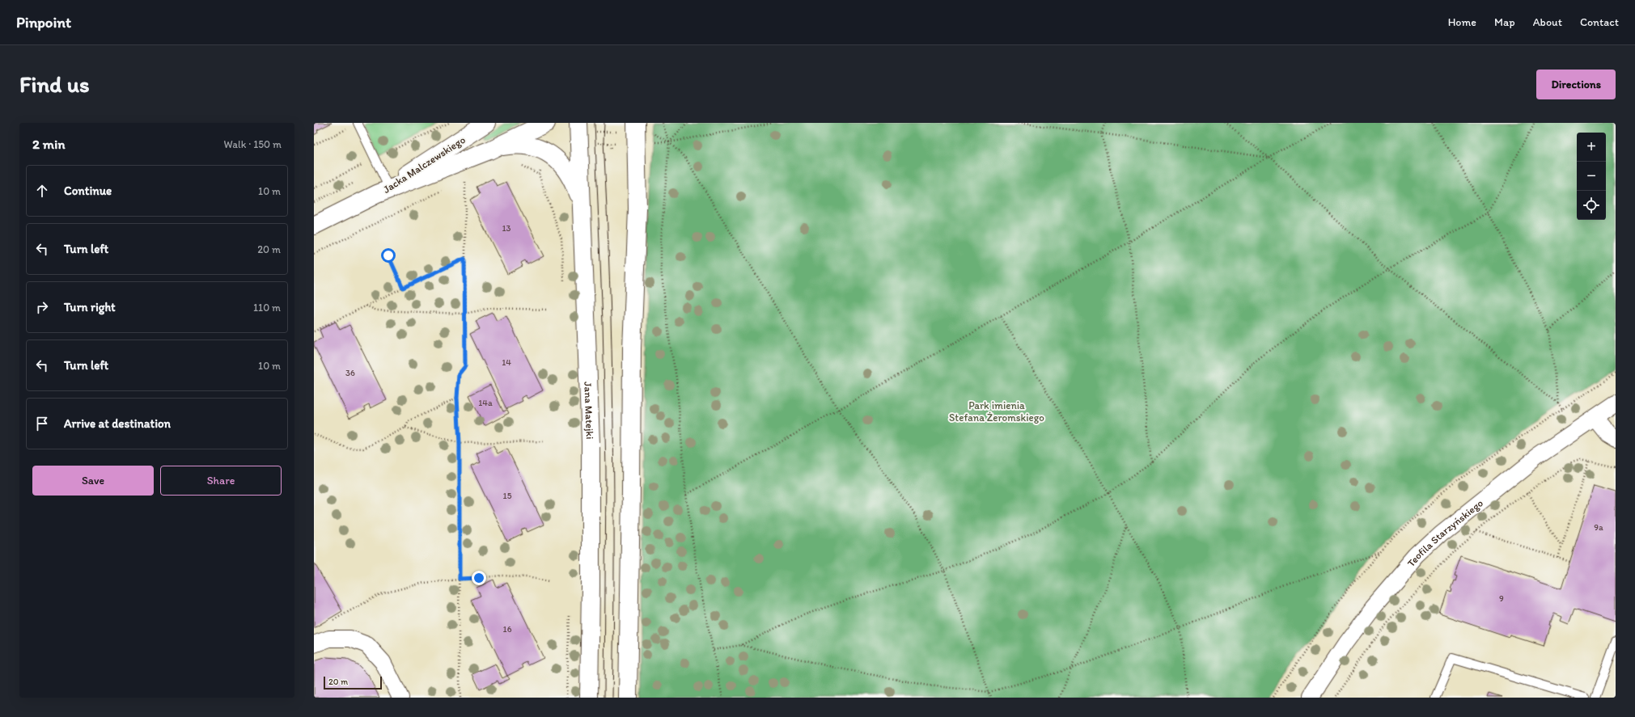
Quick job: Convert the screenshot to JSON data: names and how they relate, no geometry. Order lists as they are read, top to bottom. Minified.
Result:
{"streets":{"street":["Jacka Malczewskiego","Jana Matejki","Teofila Starzyńskiego"]},"crossings":[["Jacka Malczewskiego","Jana Matejki"]],"parks":["Park imienia Stefana Żeromskiego"],"house_numbers":["13","14","36","14a","15","9a","9","16"],"scale_bar":"20 m","page":{"header":"Pinpoint","nav":["Home","Map","About","Contact"],"buttons":["Directions",["Save","Share"]],"title":"Find us","heading":["2 min","Walk · 150 m"],"map_buttons":["+","−"],"list":[["Continue","10 m"],["Turn left","20 m"],["Turn right","110 m"],["Turn left","10 m"],"Arrive at destination"],"scale":"20 m"}}
